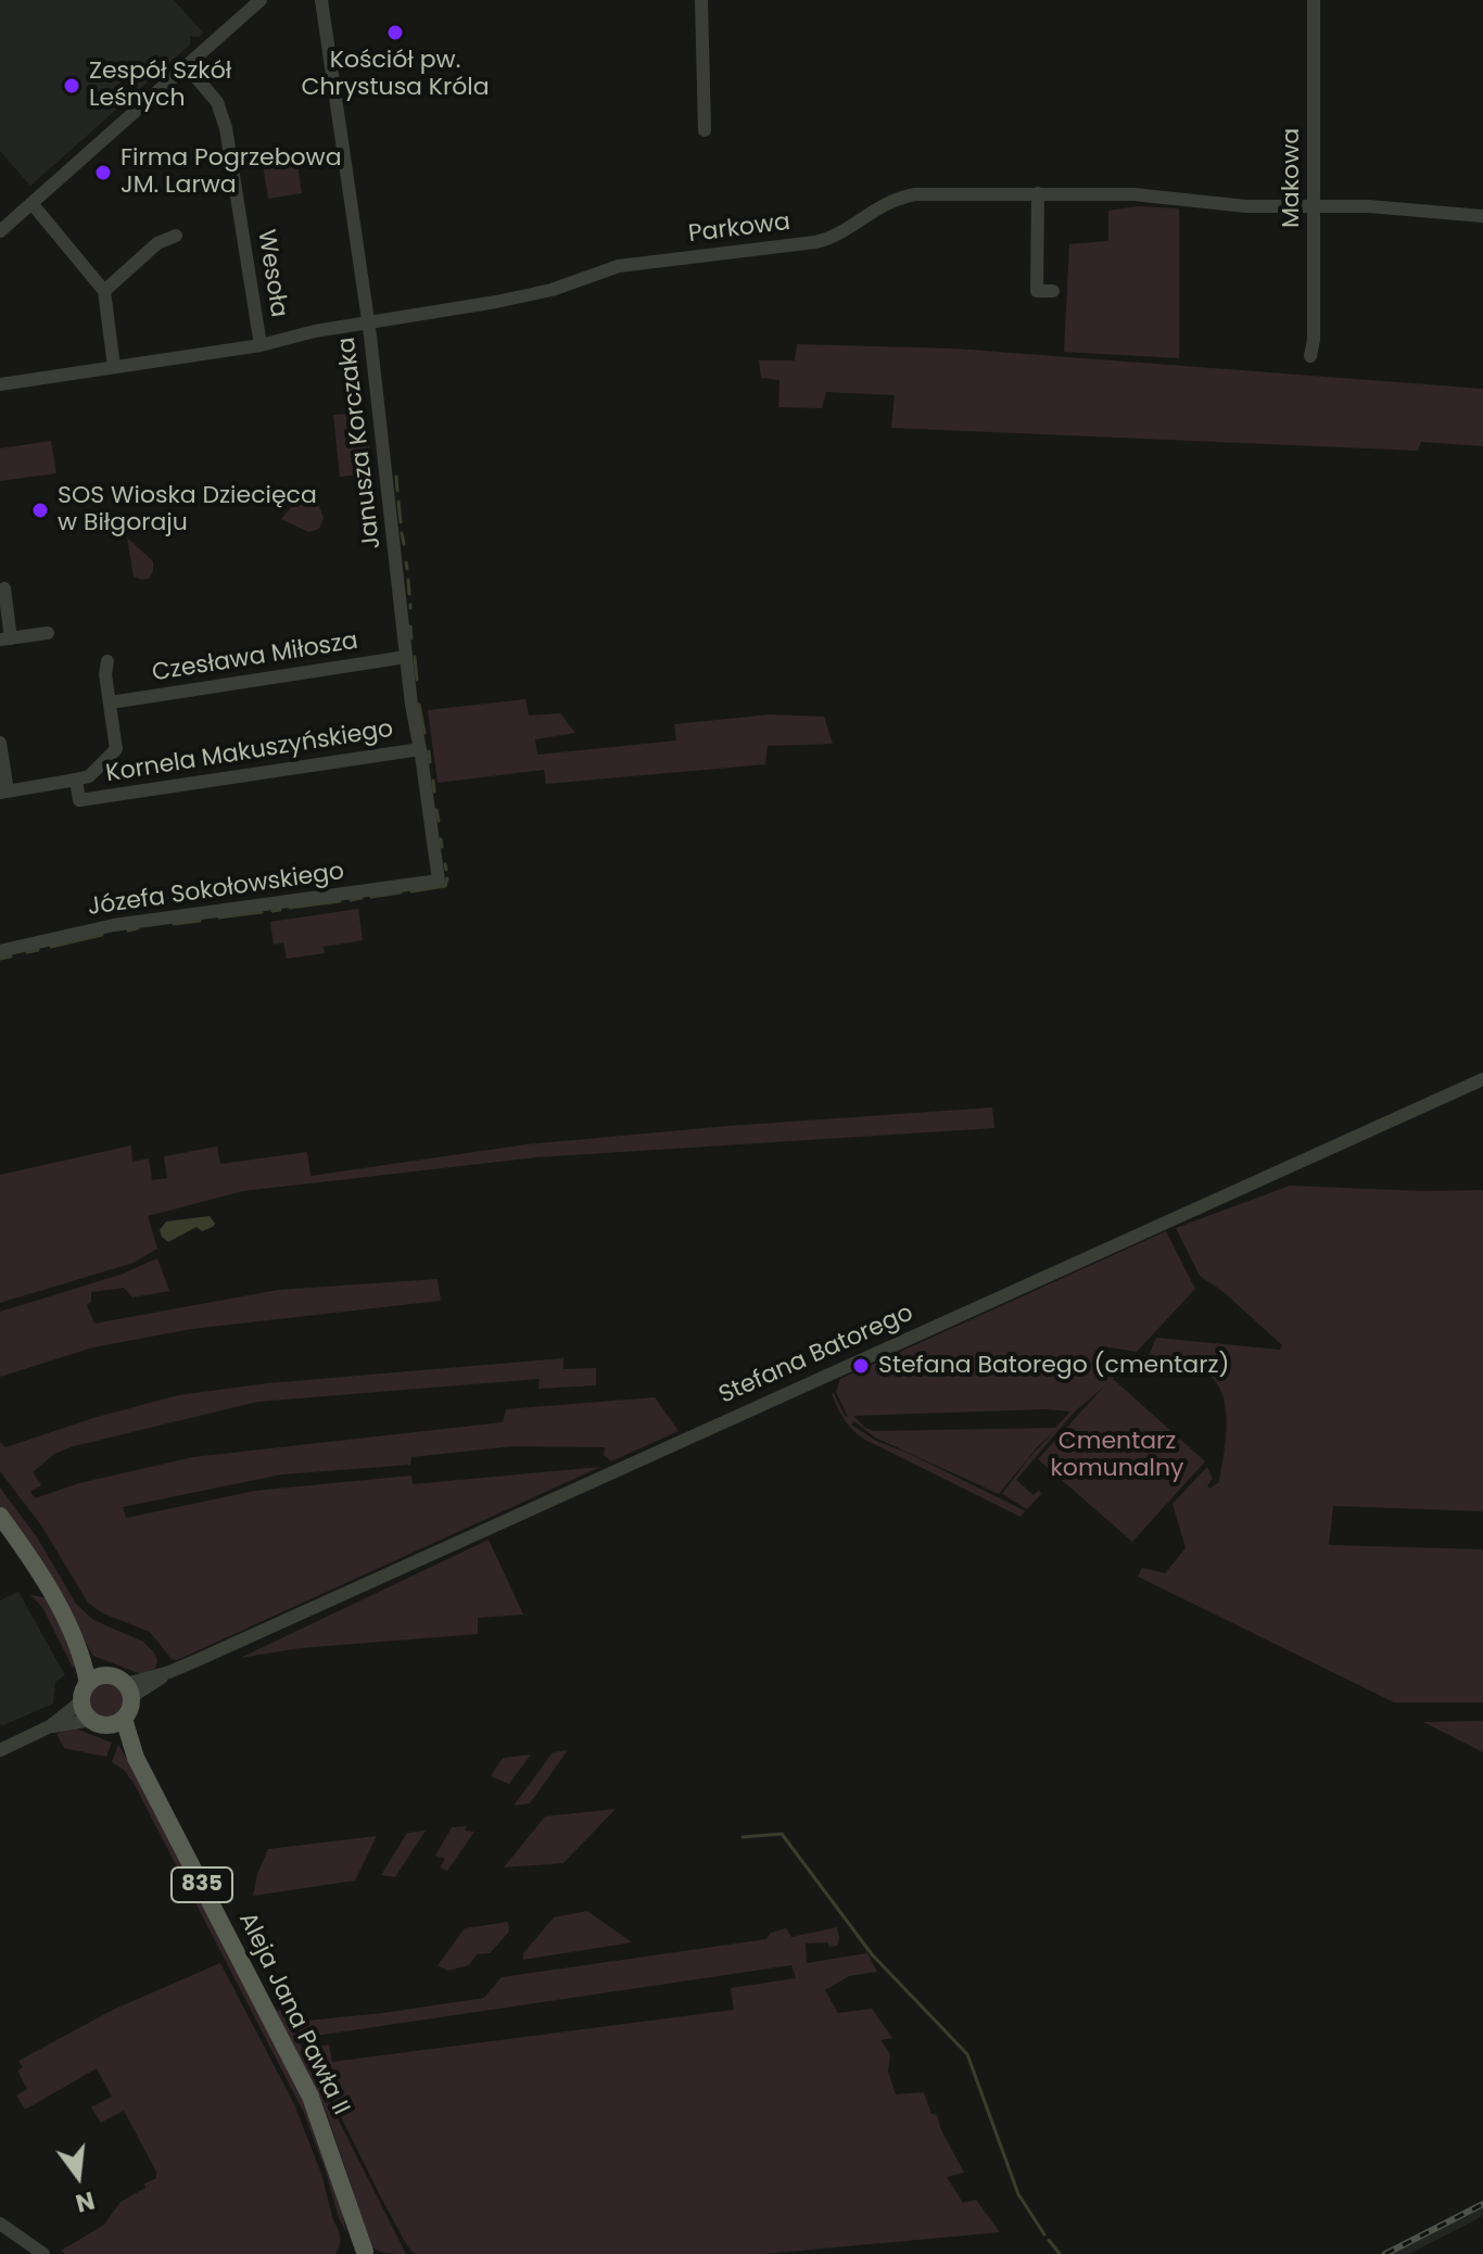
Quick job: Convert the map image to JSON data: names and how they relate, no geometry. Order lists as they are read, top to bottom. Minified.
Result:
{"streets":{"main road":["835","Aleja Jana Pawła II"],"street":["Makowa","Parkowa","Wesoła","Janusza Korczaka","Czesława Miłosza","Kornela Makuszyńskiego","Józefa Sokołowskiego","Stefana Batorego"]},"crossings":[["Makowa","Parkowa"],["Parkowa","Wesoła"],["Parkowa","Janusza Korczaka"],["Janusza Korczaka","Czesława Miłosza"],["Janusza Korczaka","Kornela Makuszyńskiego"],["Janusza Korczaka","Józefa Sokołowskiego"],["Stefana Batorego","Aleja Jana Pawła II"]],"parks":["Cmentarz komunalny"],"places":["Kościół pw. Chrystusa Króla","Zespół Szkół Leśnych","Firma Pogrzebowa JM. Larwa","SOS Wioska Dziecięca w Biłgoraju","Stefana Batorego (cmentarz)"],"north":"bottom"}
